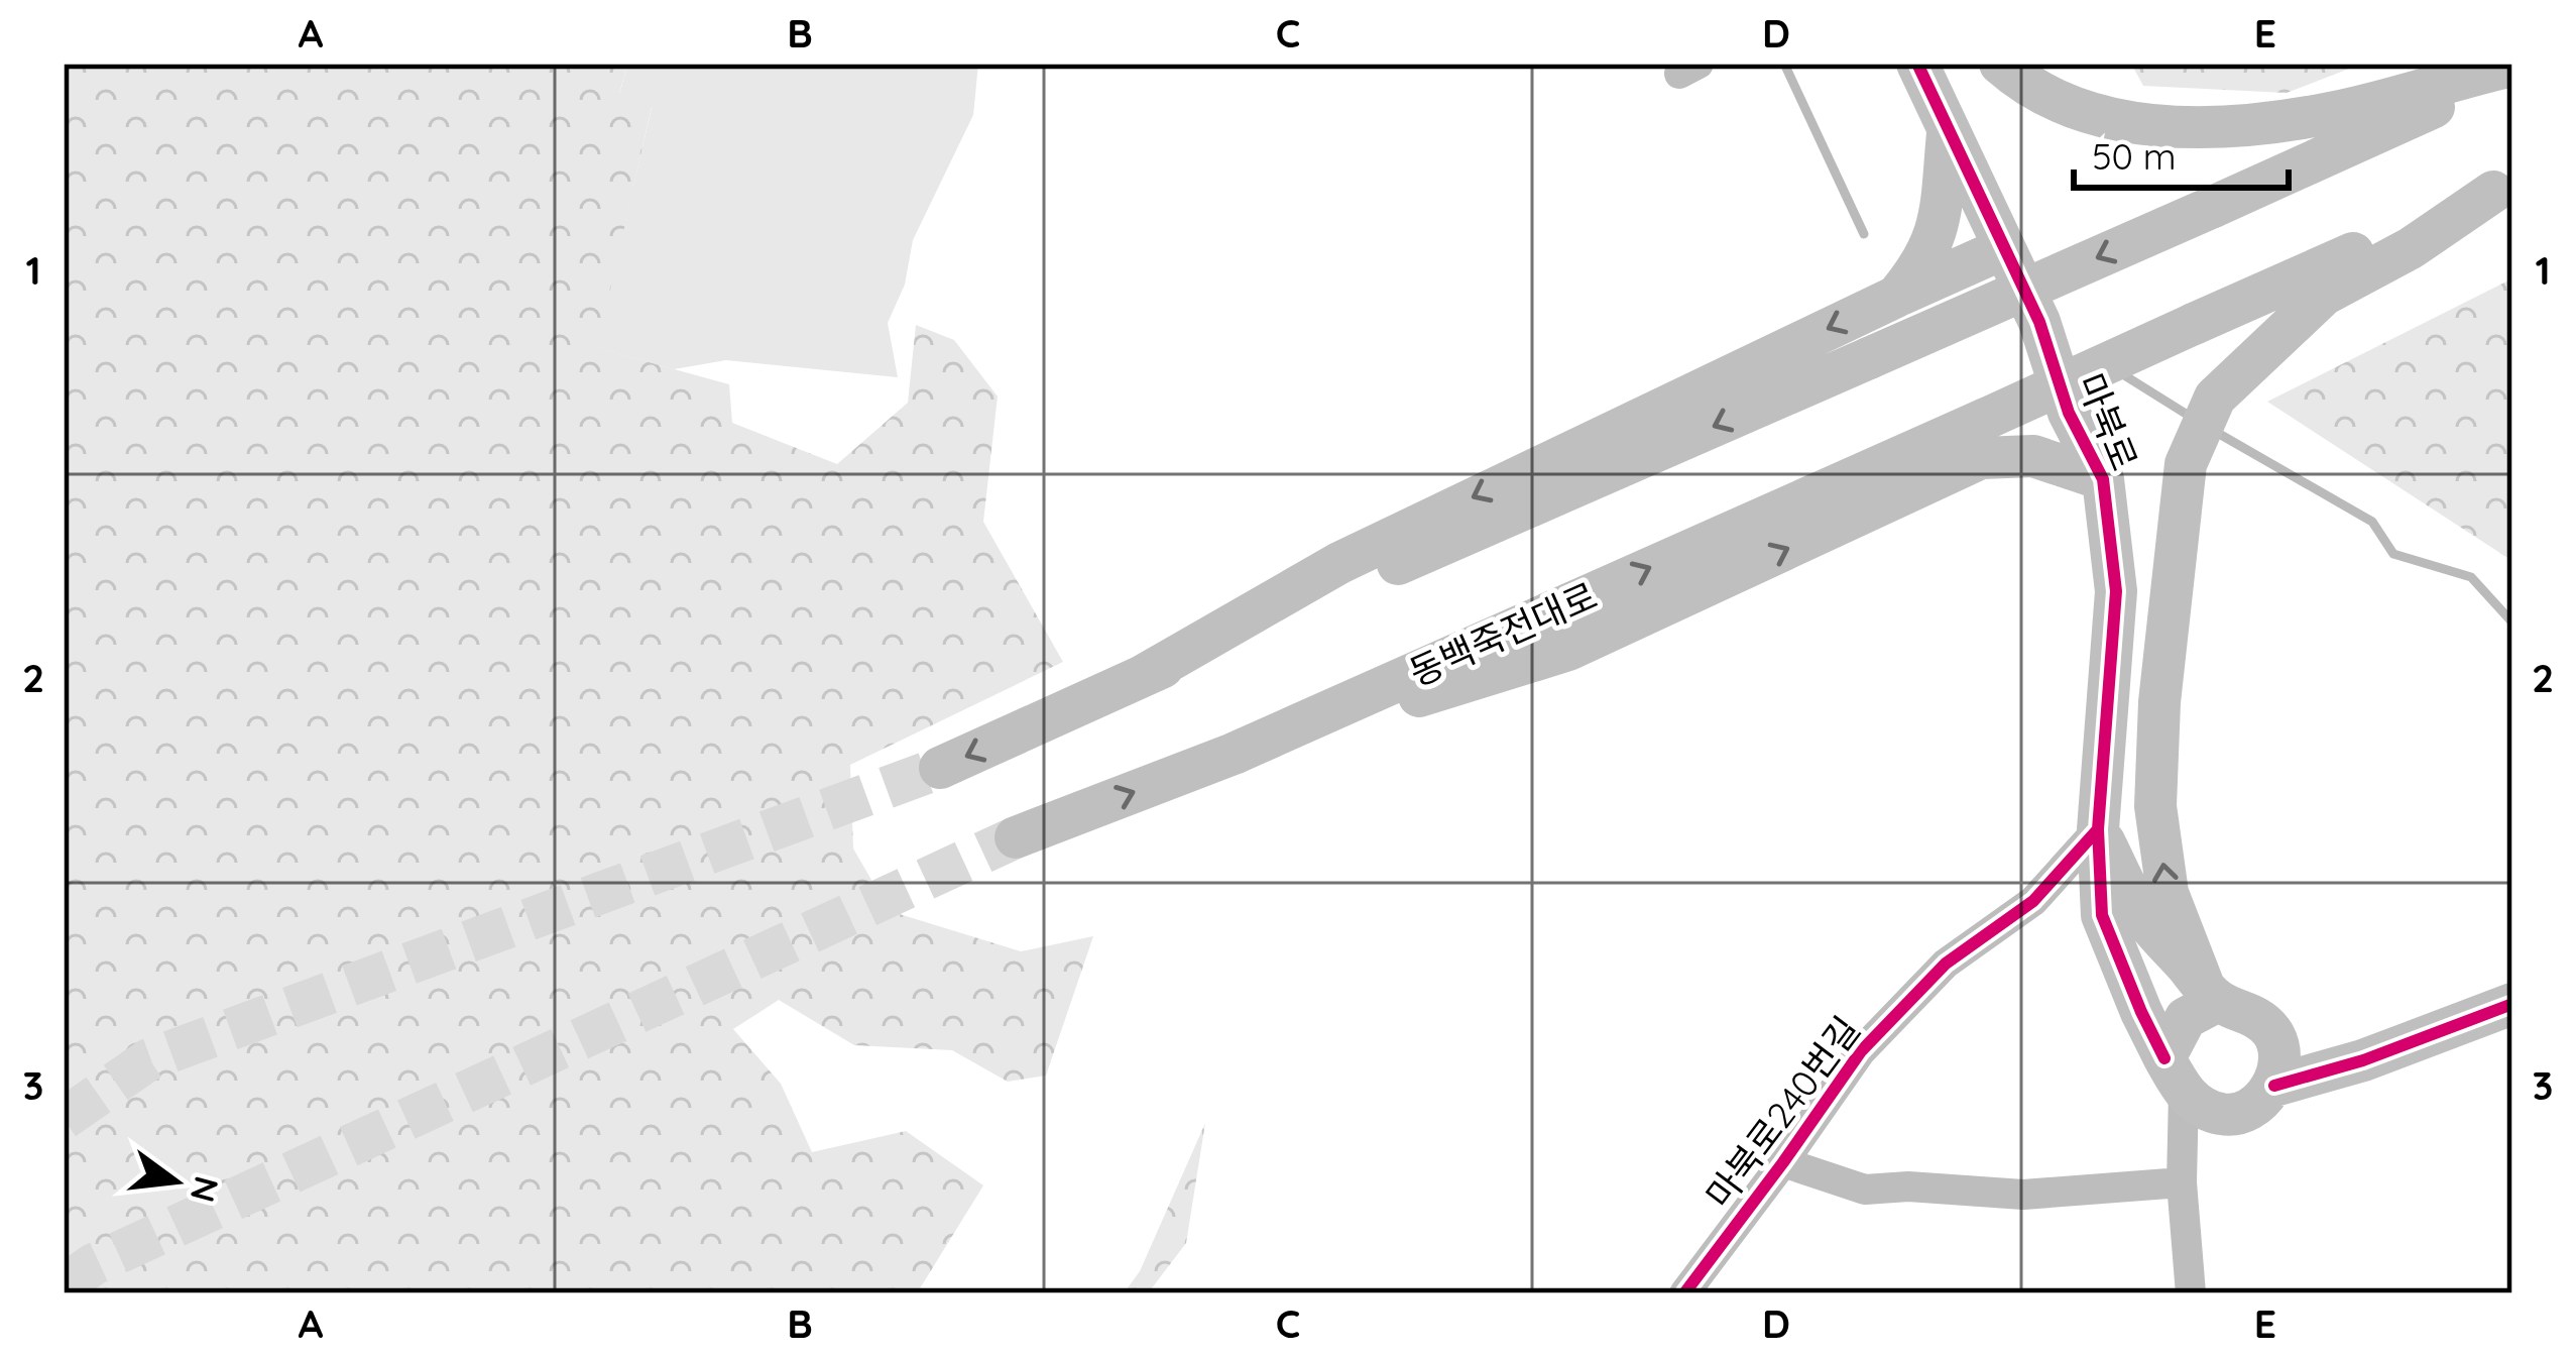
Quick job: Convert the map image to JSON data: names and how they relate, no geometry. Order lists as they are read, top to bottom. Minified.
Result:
{"streets":{"main road":["마북로","동백죽전대로"],"street":["마북로240번길"]},"crossings":[["마북로","마북로240번길"]],"scale_bar":"50 m","north":"right","grid":{"columns":["A","B","C","D","E"],"rows":["1","2","3"]}}
